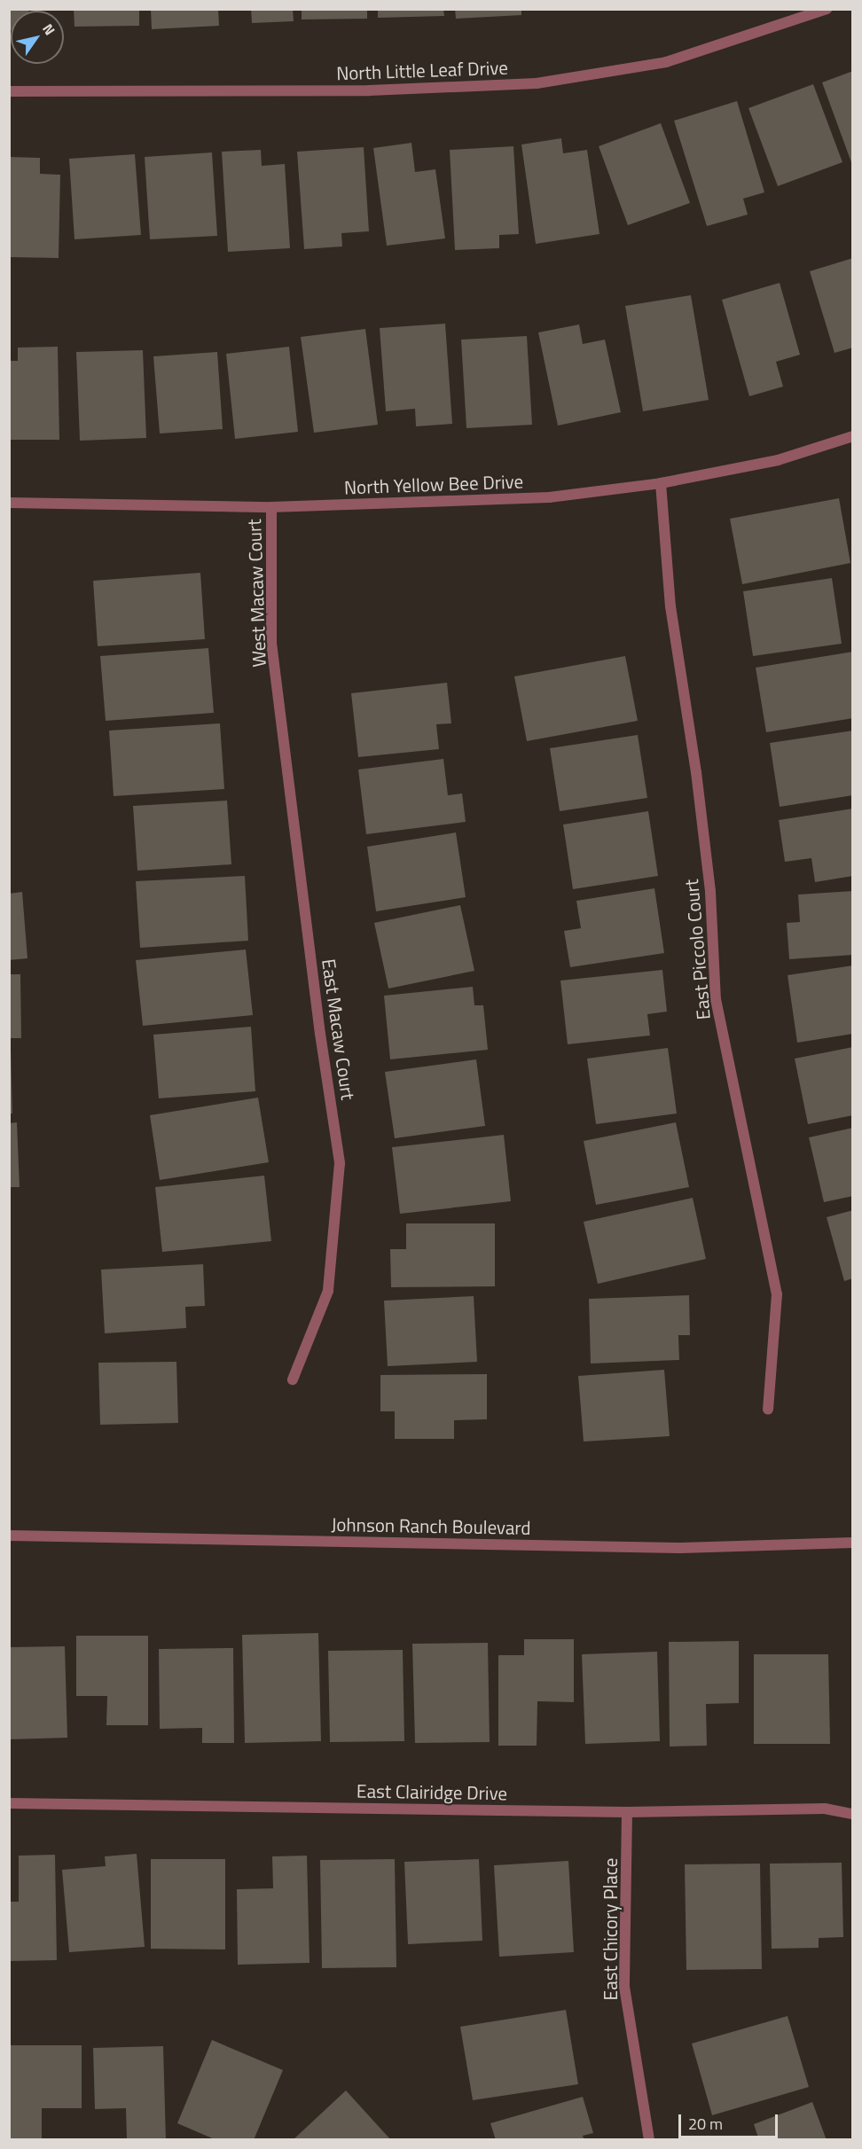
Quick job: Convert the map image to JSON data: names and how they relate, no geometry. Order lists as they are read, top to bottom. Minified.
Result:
{"streets":{"street":["North Little Leaf Drive","North Yellow Bee Drive","West Macaw Court","East Piccolo Court","East Macaw Court","Johnson Ranch Boulevard","East Clairidge Drive","East Chicory Place"]},"crossings":[["North Yellow Bee Drive","West Macaw Court"],["North Yellow Bee Drive","East Piccolo Court"],["West Macaw Court","East Macaw Court"],["East Clairidge Drive","East Chicory Place"]],"scale_bar":"20 m","north":"top right"}
